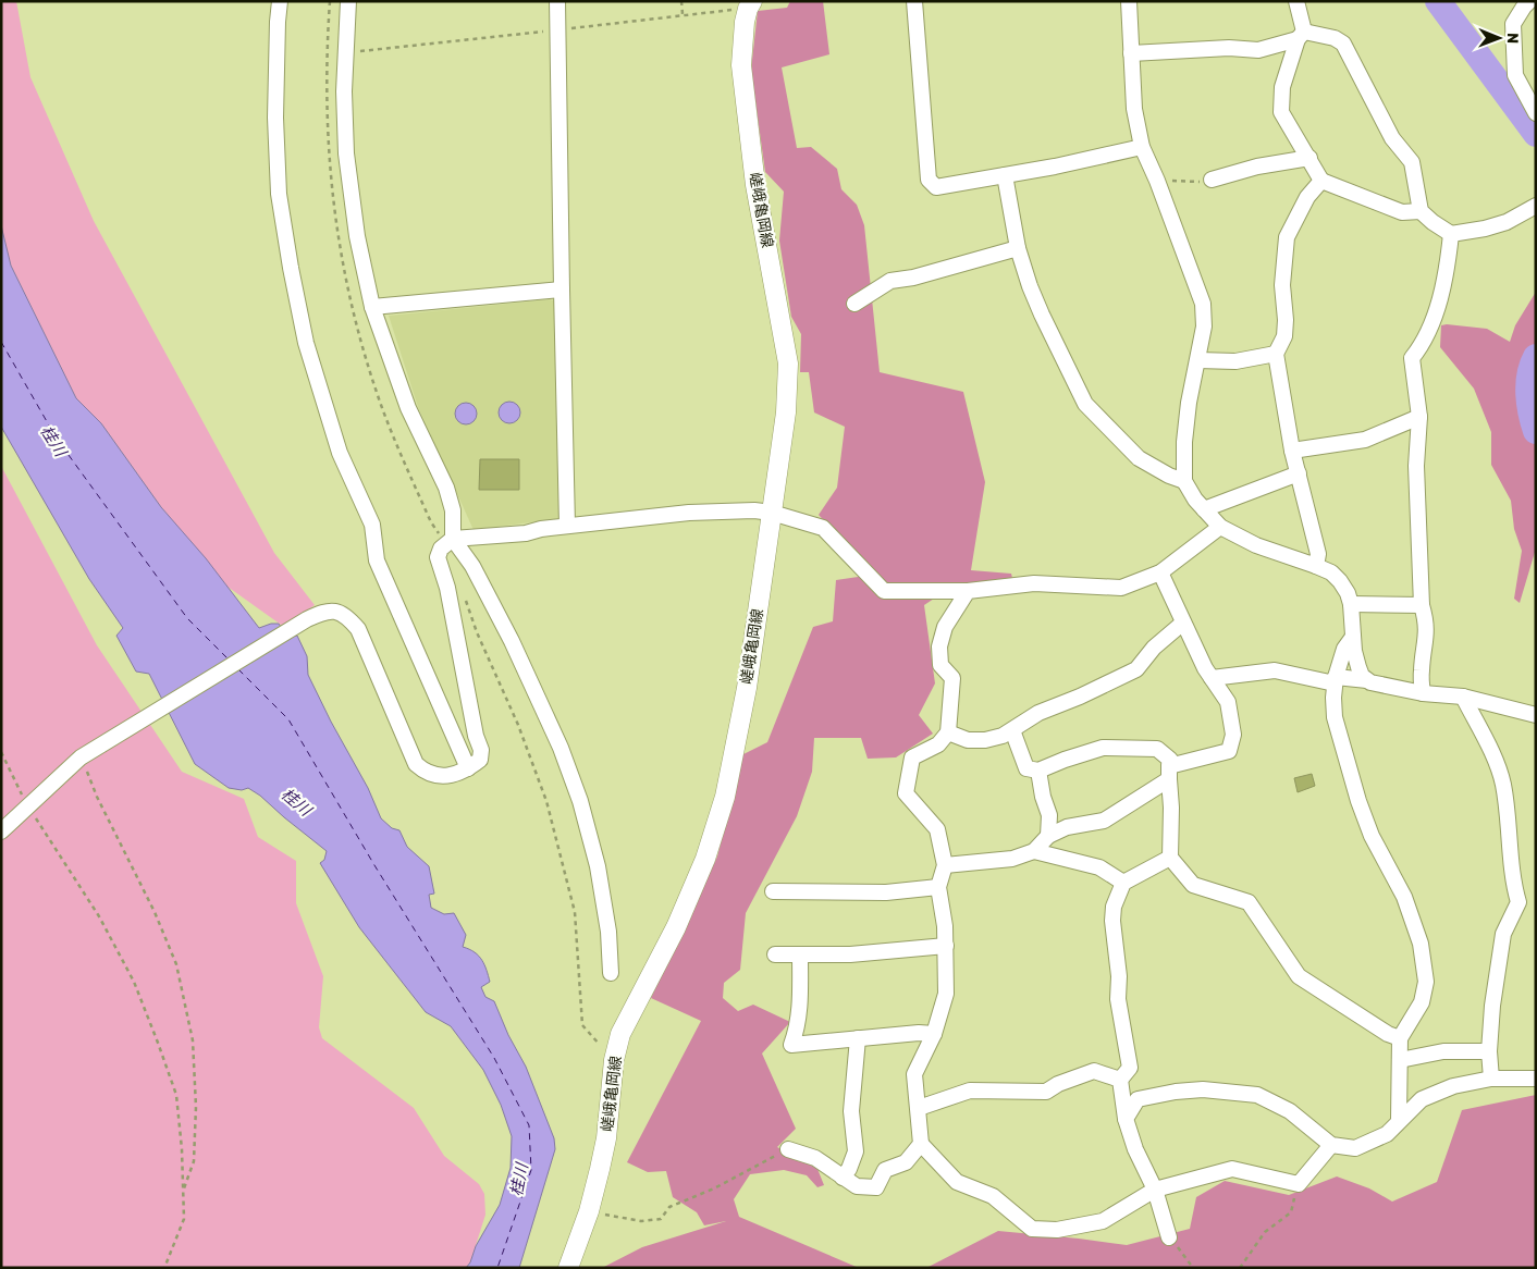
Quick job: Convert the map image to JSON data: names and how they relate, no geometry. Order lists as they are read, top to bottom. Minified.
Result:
{"streets":{"main road":["嵯峨亀岡線"]},"water":["桂川"],"north":"right"}
